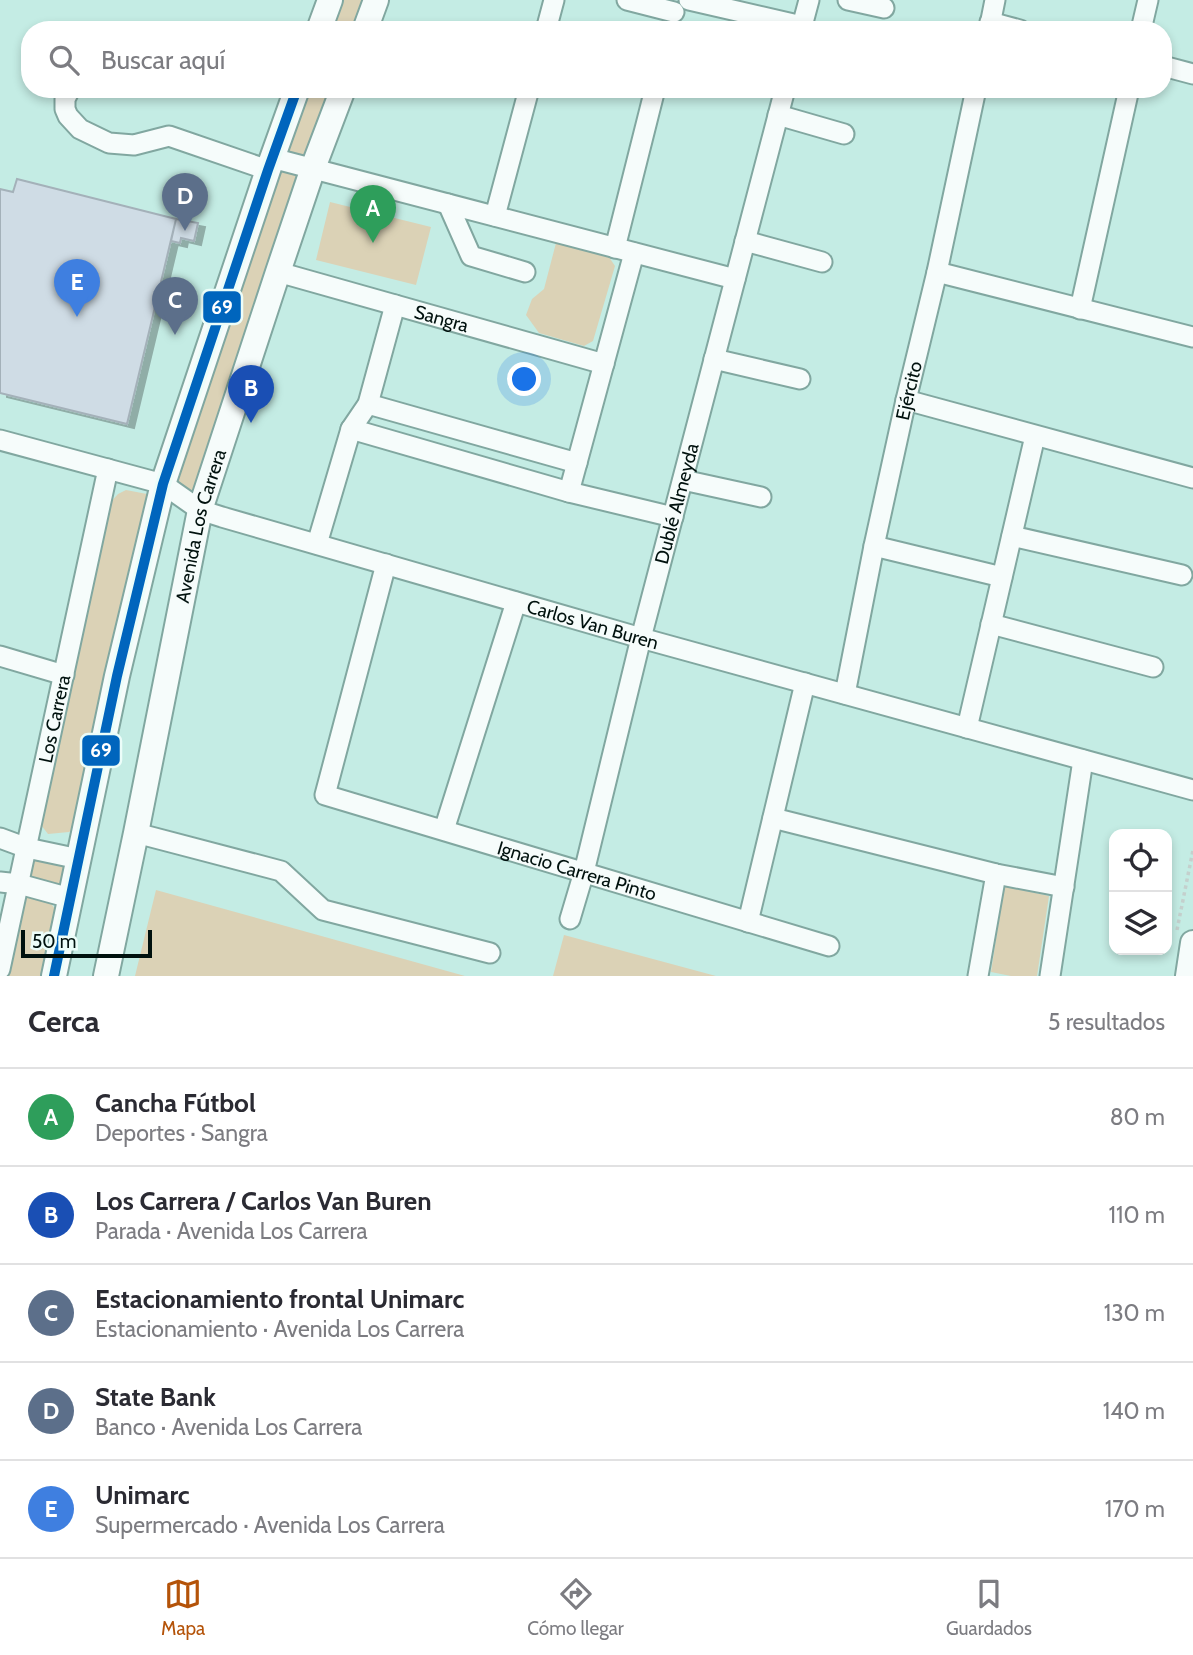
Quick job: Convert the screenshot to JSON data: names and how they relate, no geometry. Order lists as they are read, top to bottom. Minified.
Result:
{"streets":{"main road":["Avenida Los Carrera"],"street":["Sangra","Ejército","Dublé Almeyda","Carlos Van Buren","Los Carrera","Ignacio Carrera Pinto"]},"crossings":[["Sangra","Avenida Los Carrera"],["Ejército","Carlos Van Buren"],["Dublé Almeyda","Carlos Van Buren"],["Dublé Almeyda","Ignacio Carrera Pinto"],["Avenida Los Carrera","Carlos Van Buren"],["Carlos Van Buren","Los Carrera"],["Carlos Van Buren","Ignacio Carrera Pinto"]],"lines":["transit line 69"],"scale_bar":"50 m","page":{"search":"Buscar aquí","pins":["D","A","E","C","B"],"scale":"50 m","heading":["Cerca","5 resultados"],"list":[{"mark":"A","name":"Cancha Fútbol","note":"Deportes · Sangra","value":"80 m"},{"mark":"B","name":"Los Carrera / Carlos Van Buren","note":"Parada · Avenida Los Carrera","value":"110 m"},{"mark":"C","name":"Estacionamiento frontal Unimarc","note":"Estacionamiento · Avenida Los Carrera","value":"130 m"},{"mark":"D","name":"State Bank","note":"Banco · Avenida Los Carrera","value":"140 m"},{"mark":"E","name":"Unimarc","note":"Supermercado · Avenida Los Carrera","value":"170 m"}],"nav":["Mapa","Cómo llegar","Guardados"]}}
